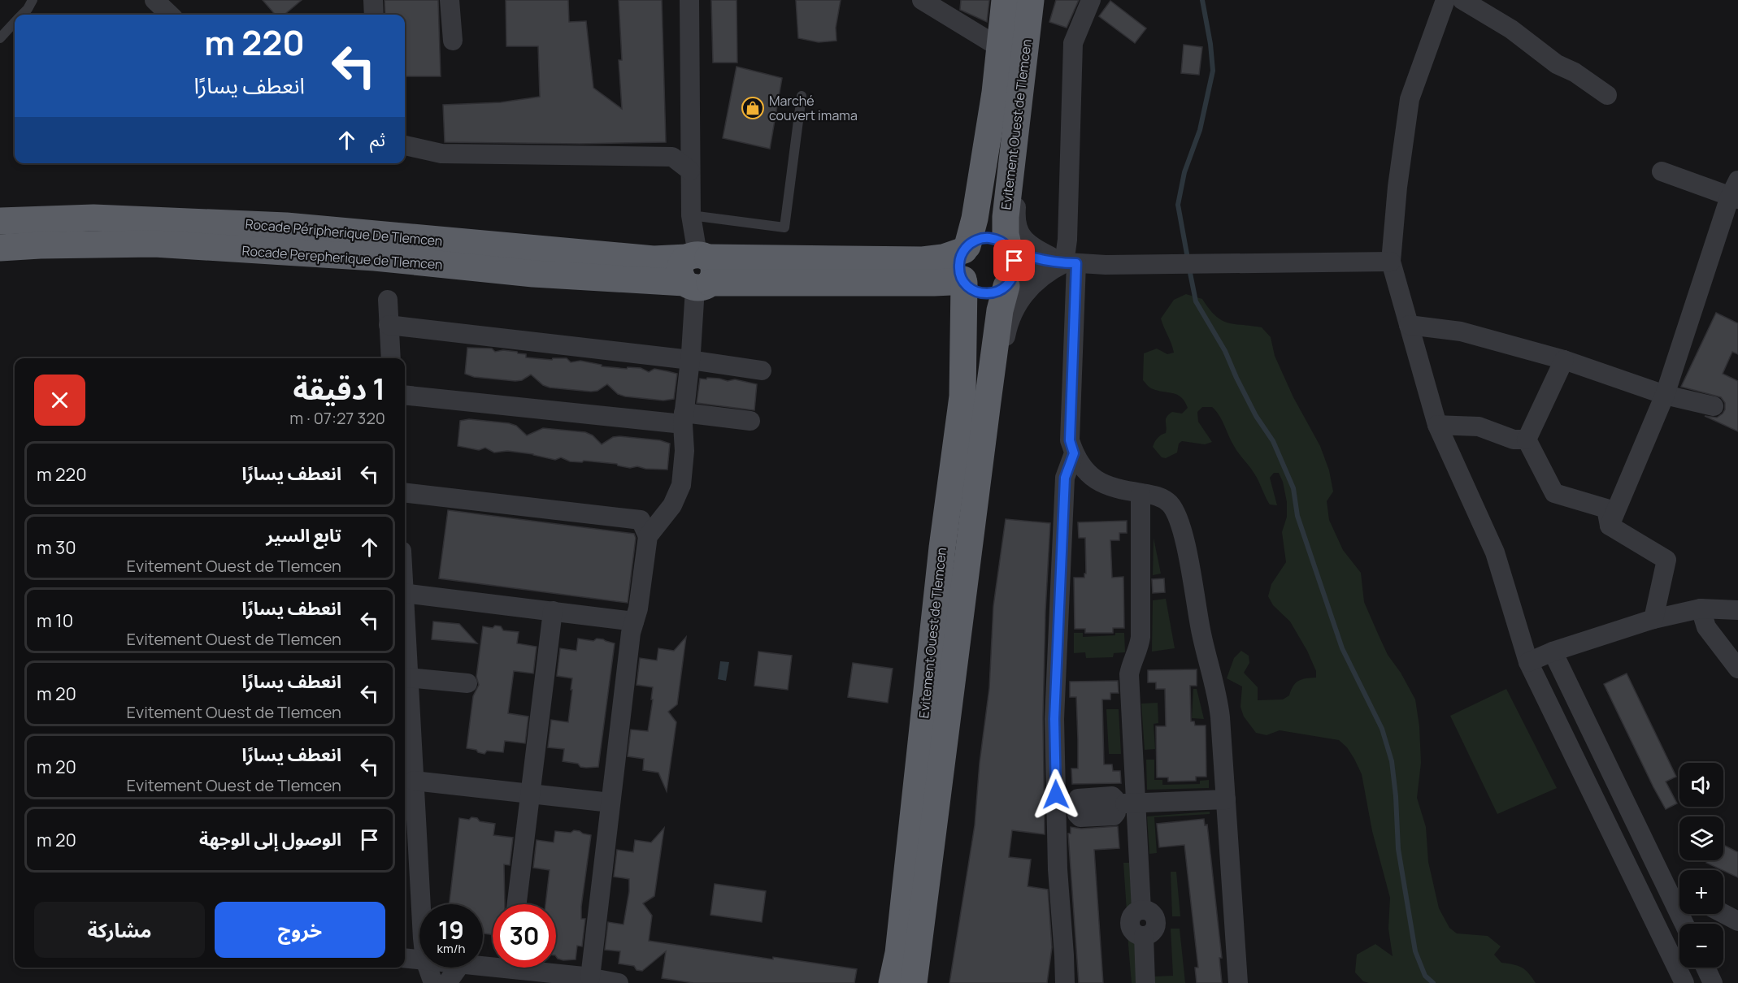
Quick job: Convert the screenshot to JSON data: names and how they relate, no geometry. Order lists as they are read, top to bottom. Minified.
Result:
{"streets":{"highway":["Evitement Ouest de Tlemcen","Rocade Péripherique De Tlemcen","Rocade Perepherique de Tlemcen"]},"crossings":[["Rocade Péripherique De Tlemcen","Rocade Perepherique de Tlemcen"]],"places":{"shop":["Marché couvert imama"]},"page":{"turn":["220 m","انعطف يسارًا"],"then":"ثم","heading":["1 دقيقة","320 m · 07:27"],"list":[{"name":"انعطف يسارًا","value":"220 m"},{"name":"تابع السير","note":"Evitement Ouest de Tlemcen","value":"30 m"},{"name":"انعطف يسارًا","note":"Evitement Ouest de Tlemcen","value":"10 m"},{"name":"انعطف يسارًا","note":"Evitement Ouest de Tlemcen","value":"20 m"},{"name":"انعطف يسارًا","note":"Evitement Ouest de Tlemcen","value":"20 m"},{"name":"الوصول إلى الوجهة","value":"20 m"}],"map_buttons":["+","−"],"buttons":["خروج","مشاركة"],"speed":"19 km/h","limit":"30"}}
